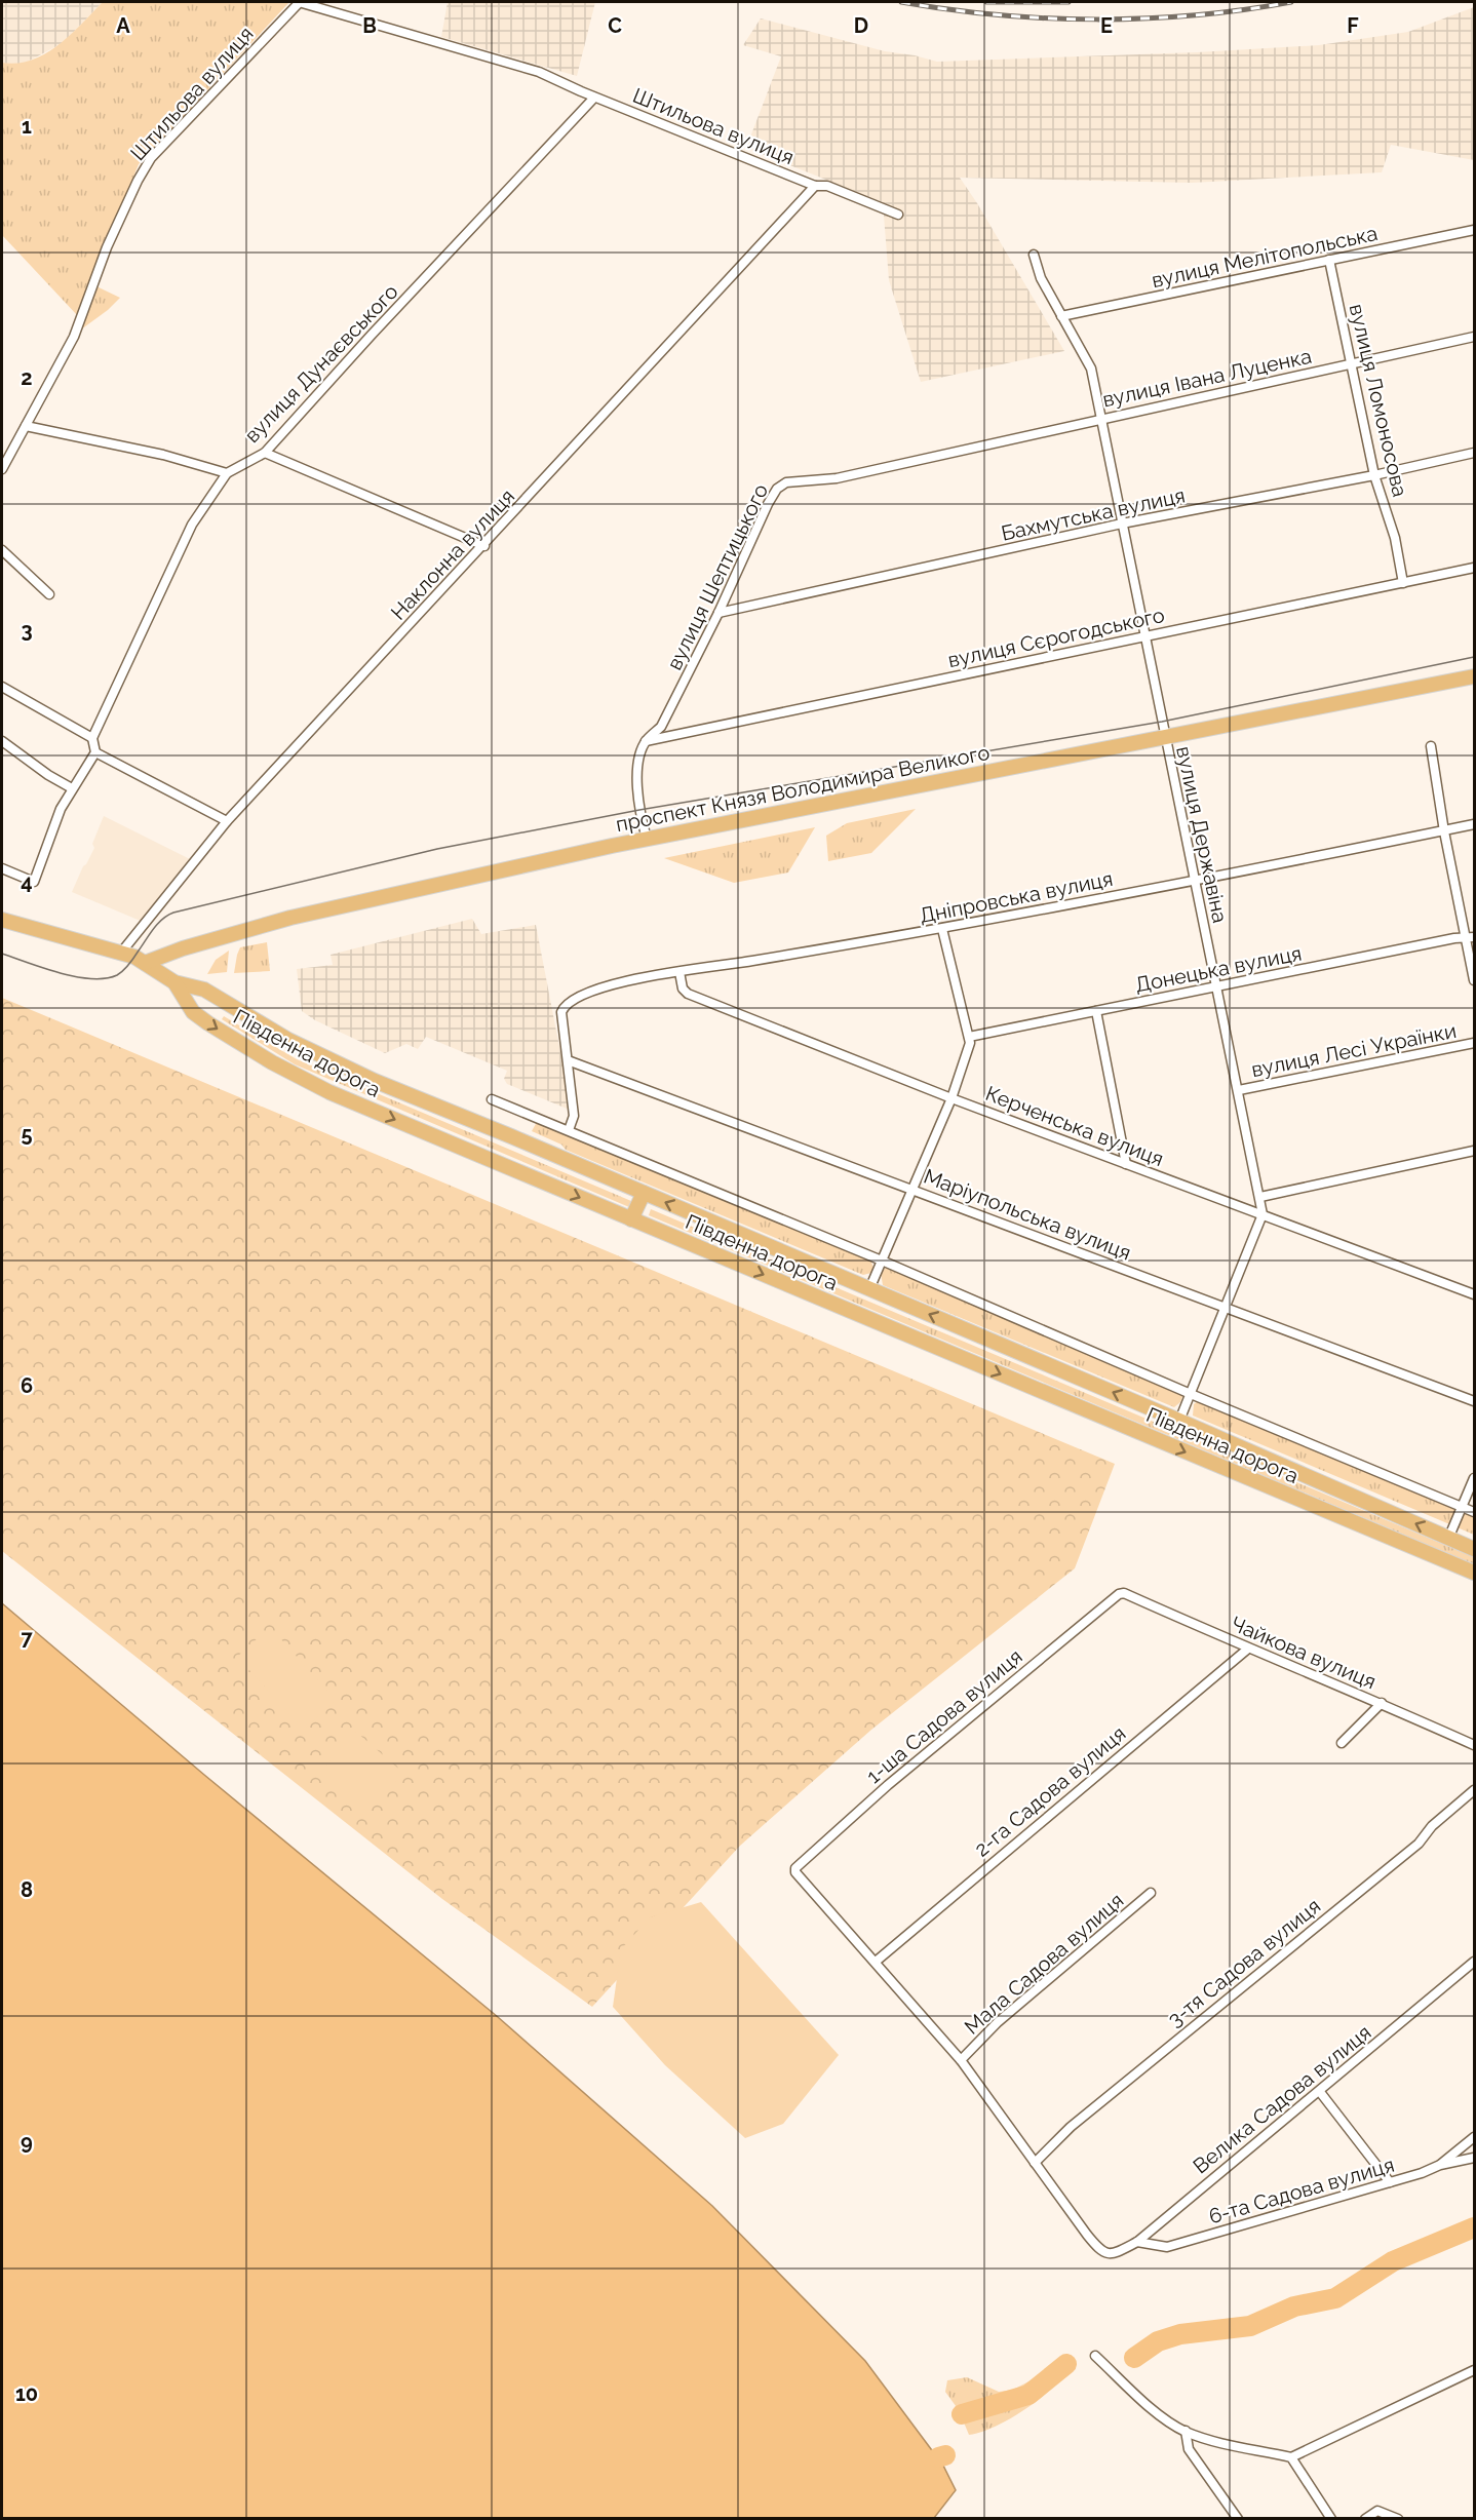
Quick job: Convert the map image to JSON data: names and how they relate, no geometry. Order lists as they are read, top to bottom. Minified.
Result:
{"streets":{"main road":["проспект Князя Володимира Великого","Південна дорога"],"street":["Штильова вулиця","вулиця Мелітопольська","вулиця Дунаєвського","вулиця Івана Луценка","вулиця Ломоносова","Бахмутська вулиця","Наклонна вулиця","вулиця Шептицького","вулиця Сєрогодського","вулиця Державіна","Дніпровська вулиця","Донецька вулиця","вулиця Лесі Українки","Керченська вулиця","Маріупольська вулиця","Чайкова вулиця","1-ша Садова вулиця","2-га Садова вулиця","3-тя Садова вулиця","Мала Садова вулиця","Велика Садова вулиця","6-та Садова вулиця"]},"crossings":[["Штильова вулиця","вулиця Дунаєвського"],["Штильова вулиця","Наклонна вулиця"],["вулиця Мелітопольська","вулиця Ломоносова"],["вулиця Мелітопольська","вулиця Державіна"],["вулиця Івана Луценка","вулиця Ломоносова"],["вулиця Івана Луценка","вулиця Шептицького"],["вулиця Івана Луценка","вулиця Державіна"],["вулиця Ломоносова","Бахмутська вулиця"],["вулиця Ломоносова","вулиця Сєрогодського"],["Бахмутська вулиця","вулиця Шептицького"],["Бахмутська вулиця","вулиця Державіна"],["вулиця Шептицького","вулиця Сєрогодського"],["вулиця Шептицького","проспект Князя Володимира Великого"],["вулиця Сєрогодського","вулиця Державіна"],["проспект Князя Володимира Великого","вулиця Державіна"],["вулиця Державіна","Дніпровська вулиця"],["вулиця Державіна","Донецька вулиця"],["вулиця Державіна","вулиця Лесі Українки"],["вулиця Державіна","Південна дорога"],["вулиця Державіна","Керченська вулиця"],["вулиця Державіна","Маріупольська вулиця"],["Дніпровська вулиця","Керченська вулиця"],["Дніпровська вулиця","Маріупольська вулиця"],["Чайкова вулиця","1-ша Садова вулиця"],["Чайкова вулиця","2-га Садова вулиця"],["1-ша Садова вулиця","2-га Садова вулиця"],["3-тя Садова вулиця","Велика Садова вулиця"],["Велика Садова вулиця","6-та Садова вулиця"]],"grid":{"columns":["A","B","C","D","E","F"],"rows":["1","2","3","4","5","6","7","8","9","10"]}}
